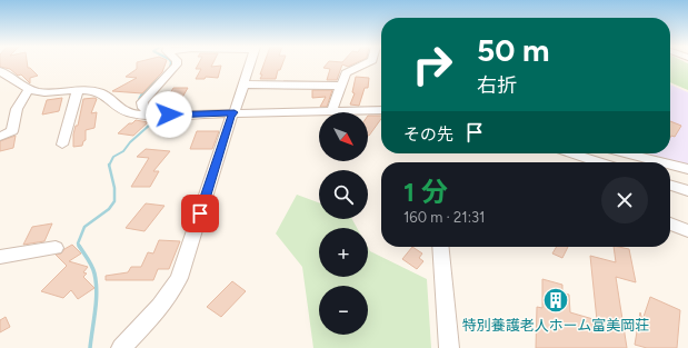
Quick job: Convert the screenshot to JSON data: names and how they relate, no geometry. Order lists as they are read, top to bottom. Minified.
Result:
{"places":{"building":["特別養護老人ホーム富美岡荘"]},"north":"bottom right","page":{"turn":["50 m","右折"],"then":"その先","map_buttons":["+","−"],"heading":["1 分","160 m · 21:31"]}}
